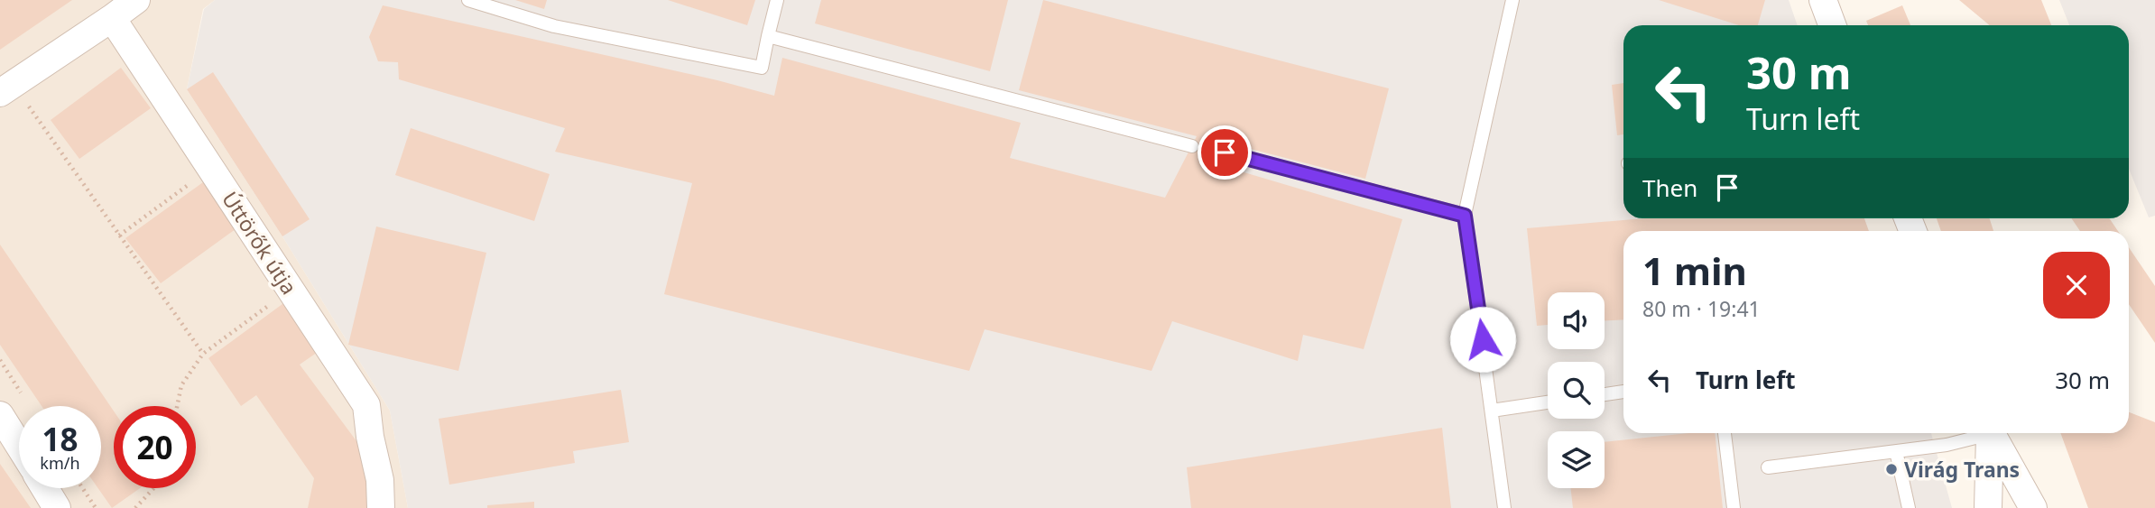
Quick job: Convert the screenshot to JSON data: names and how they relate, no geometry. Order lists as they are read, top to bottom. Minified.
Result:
{"streets":{"street":["Úttörők útja"]},"places":["Virág Trans"],"page":{"turn":["30 m","Turn left"],"then":"Then","heading":["1 min","80 m · 19:41"],"list":[{"name":"Turn left","value":"30 m"}],"speed":"18 km/h","limit":"20"}}
